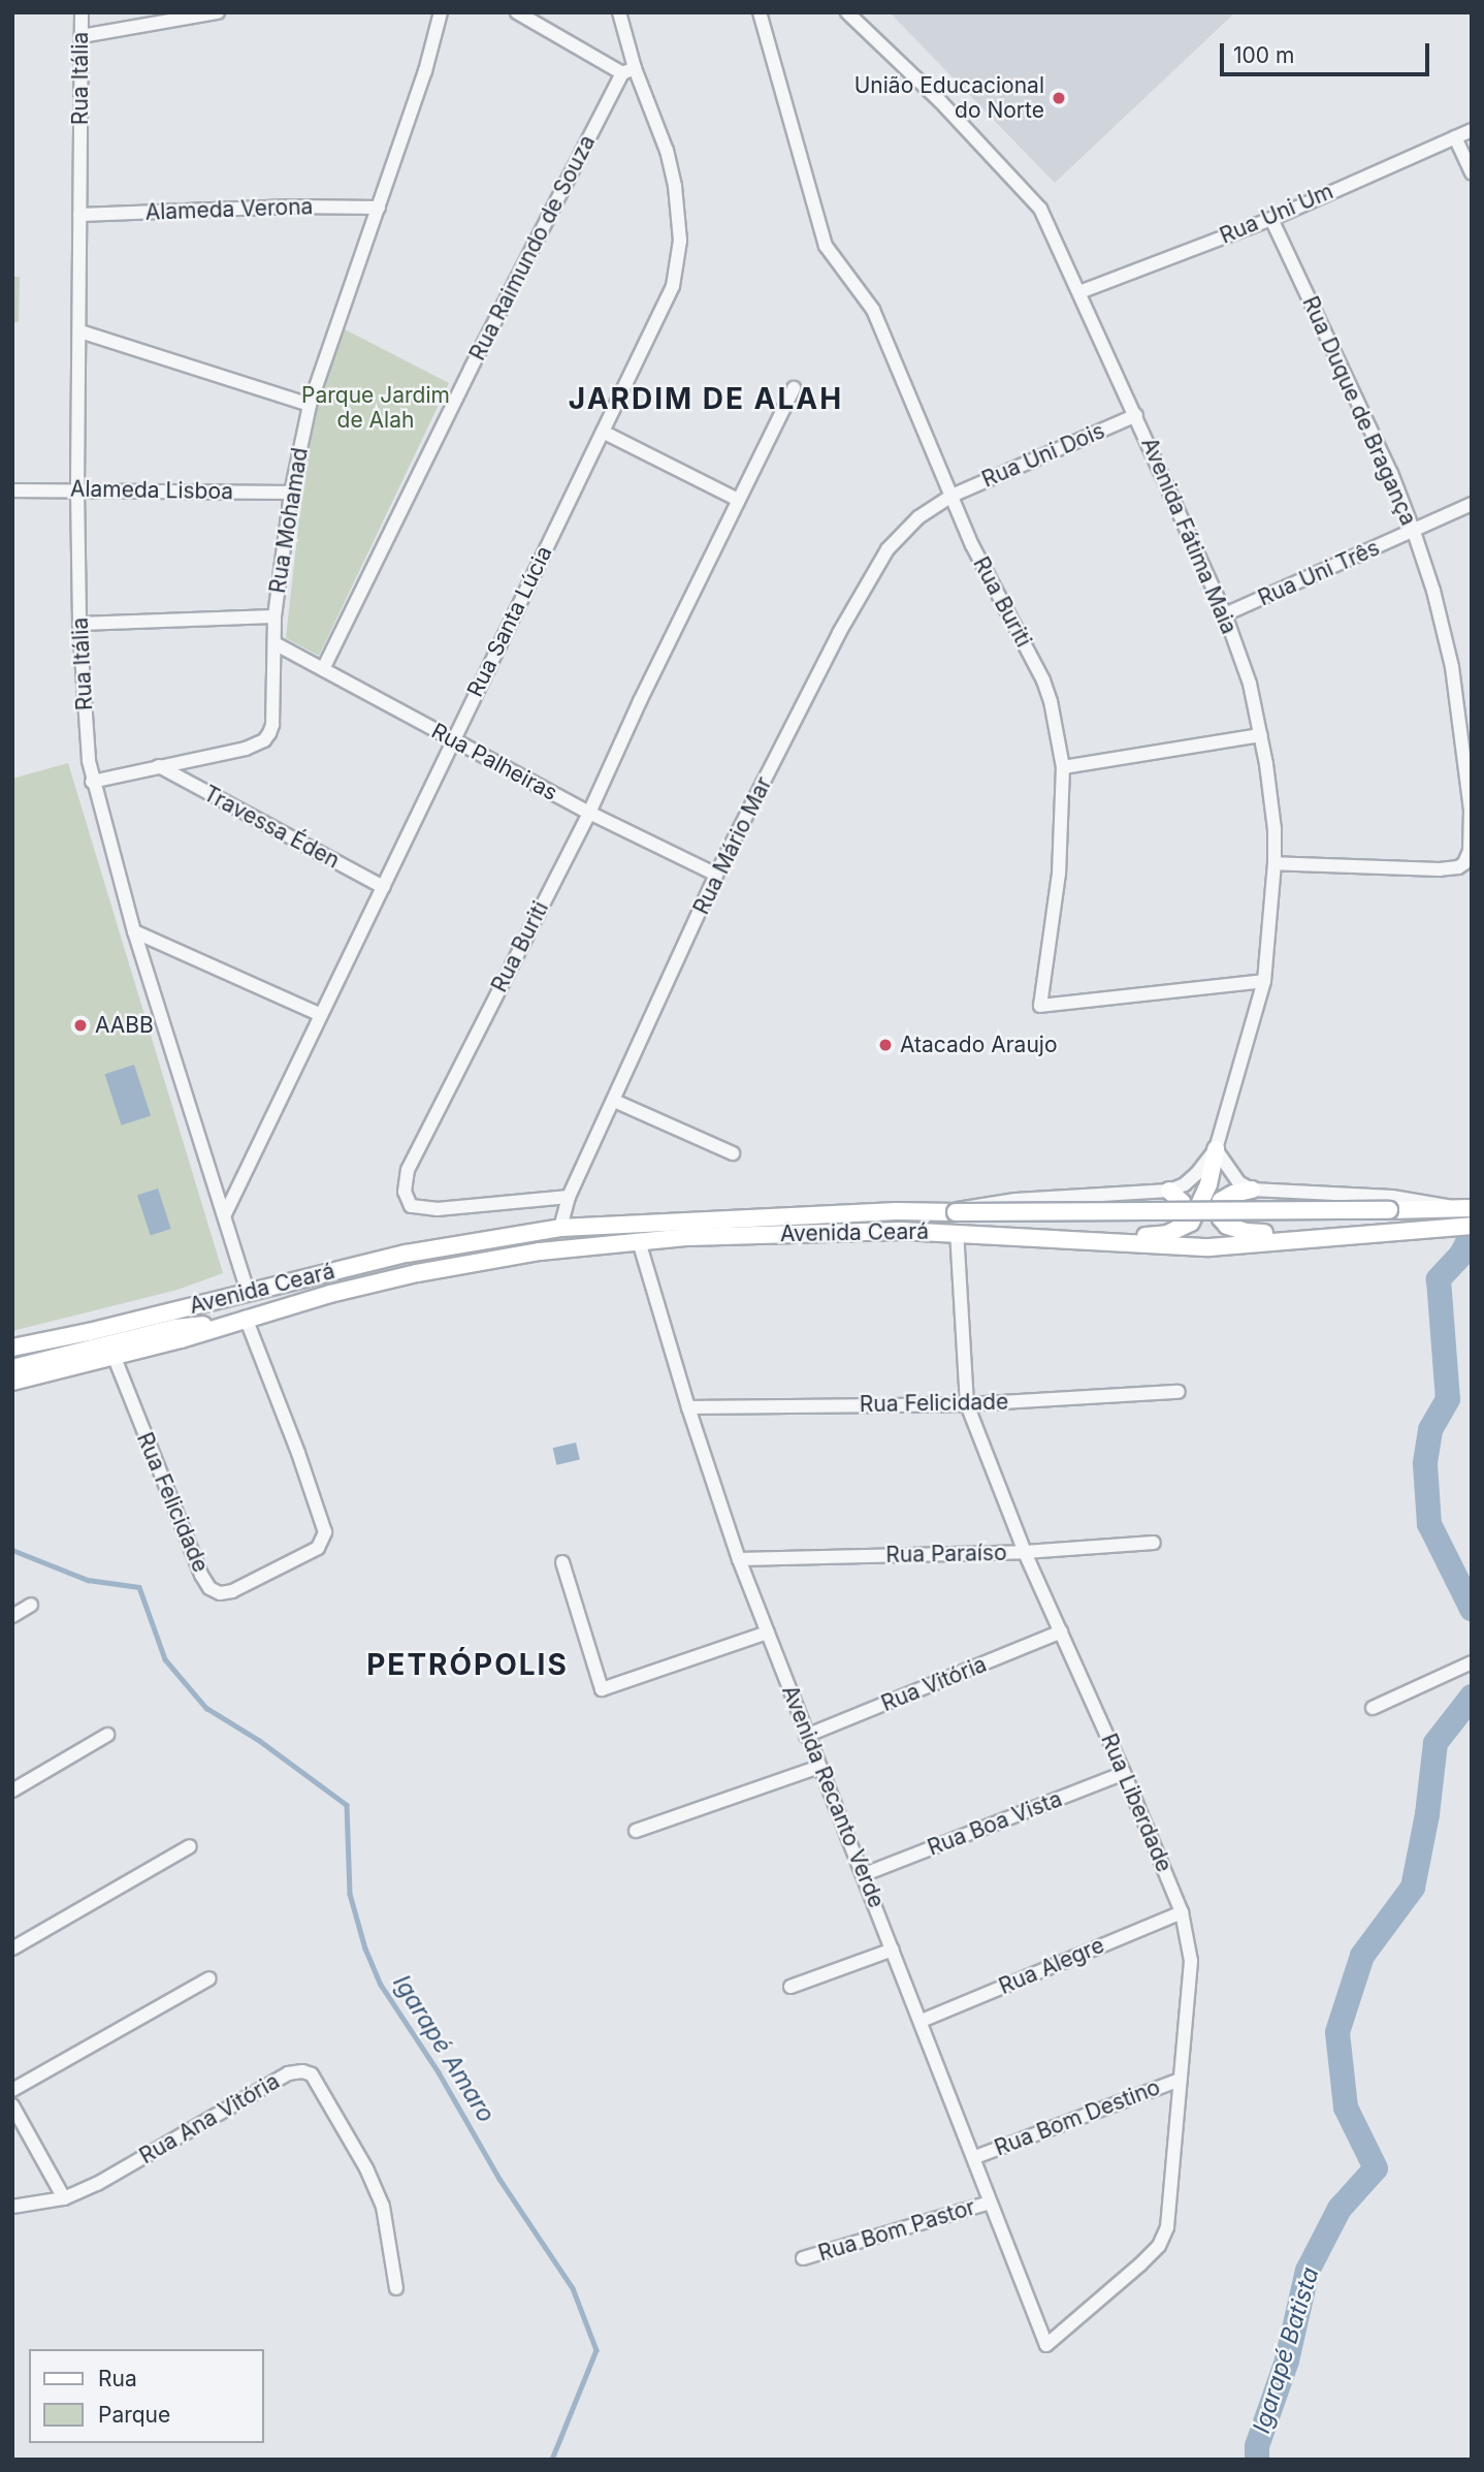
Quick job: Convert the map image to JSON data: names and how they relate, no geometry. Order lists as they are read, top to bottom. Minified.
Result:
{"streets":{"main road":["Avenida Ceará"],"street":["Rua Itália","Alameda Verona","Rua Uni Um","Rua Raimundo de Souza","Rua Duque de Bragança","Rua Uni Dois","Alameda Lisboa","Rua Mohamad","Avenida Fátima Maia","Rua Uni Três","Rua Buriti","Rua Santa Lúcia","Rua Palheiras","Travessa Éden","Rua Mário Mar","Rua Felicidade","Rua Paraíso","Rua Vitória","Avenida Recanto Verde","Rua Liberdade","Rua Boa Vista","Rua Alegre","Rua Bom Destino","Rua Ana Vitória","Rua Bom Pastor"]},"crossings":[["Rua Itália","Alameda Verona"],["Rua Itália","Alameda Lisboa"],["Rua Itália","Rua Mohamad"],["Rua Itália","Rua Santa Lúcia"],["Rua Itália","Avenida Ceará"],["Alameda Verona","Rua Mohamad"],["Rua Uni Um","Rua Duque de Bragança"],["Rua Uni Um","Avenida Fátima Maia"],["Rua Raimundo de Souza","Rua Santa Lúcia"],["Rua Raimundo de Souza","Rua Palheiras"],["Rua Duque de Bragança","Avenida Fátima Maia"],["Rua Duque de Bragança","Rua Uni Três"],["Rua Uni Dois","Avenida Fátima Maia"],["Rua Uni Dois","Rua Buriti"],["Rua Uni Dois","Rua Mário Mar"],["Alameda Lisboa","Rua Mohamad"],["Rua Mohamad","Rua Palheiras"],["Rua Mohamad","Travessa Éden"],["Avenida Fátima Maia","Rua Uni Três"],["Avenida Fátima Maia","Rua Buriti"],["Rua Buriti","Rua Palheiras"],["Rua Buriti","Rua Mário Mar"],["Rua Santa Lúcia","Rua Palheiras"],["Rua Santa Lúcia","Travessa Éden"],["Rua Palheiras","Rua Mário Mar"],["Rua Mário Mar","Avenida Ceará"],["Avenida Ceará","Rua Felicidade"],["Avenida Ceará","Avenida Recanto Verde"],["Avenida Ceará","Rua Liberdade"],["Rua Felicidade","Avenida Recanto Verde"],["Rua Felicidade","Rua Liberdade"],["Rua Paraíso","Avenida Recanto Verde"],["Rua Paraíso","Rua Liberdade"],["Rua Vitória","Avenida Recanto Verde"],["Rua Vitória","Rua Liberdade"],["Avenida Recanto Verde","Rua Liberdade"],["Avenida Recanto Verde","Rua Boa Vista"],["Avenida Recanto Verde","Rua Alegre"],["Avenida Recanto Verde","Rua Bom Destino"],["Avenida Recanto Verde","Rua Bom Pastor"],["Rua Liberdade","Rua Boa Vista"],["Rua Liberdade","Rua Alegre"],["Rua Liberdade","Rua Bom Destino"]],"districts":["JARDIM DE ALAH","PETRÓPOLIS"],"water":["Igarapé Amaro","Igarapé Batista"],"parks":["Parque Jardim de Alah"],"places":["União Educacional do Norte","AABB","Atacado Araujo"],"legend":["Rua","Parque"],"scale_bar":"100 m"}
